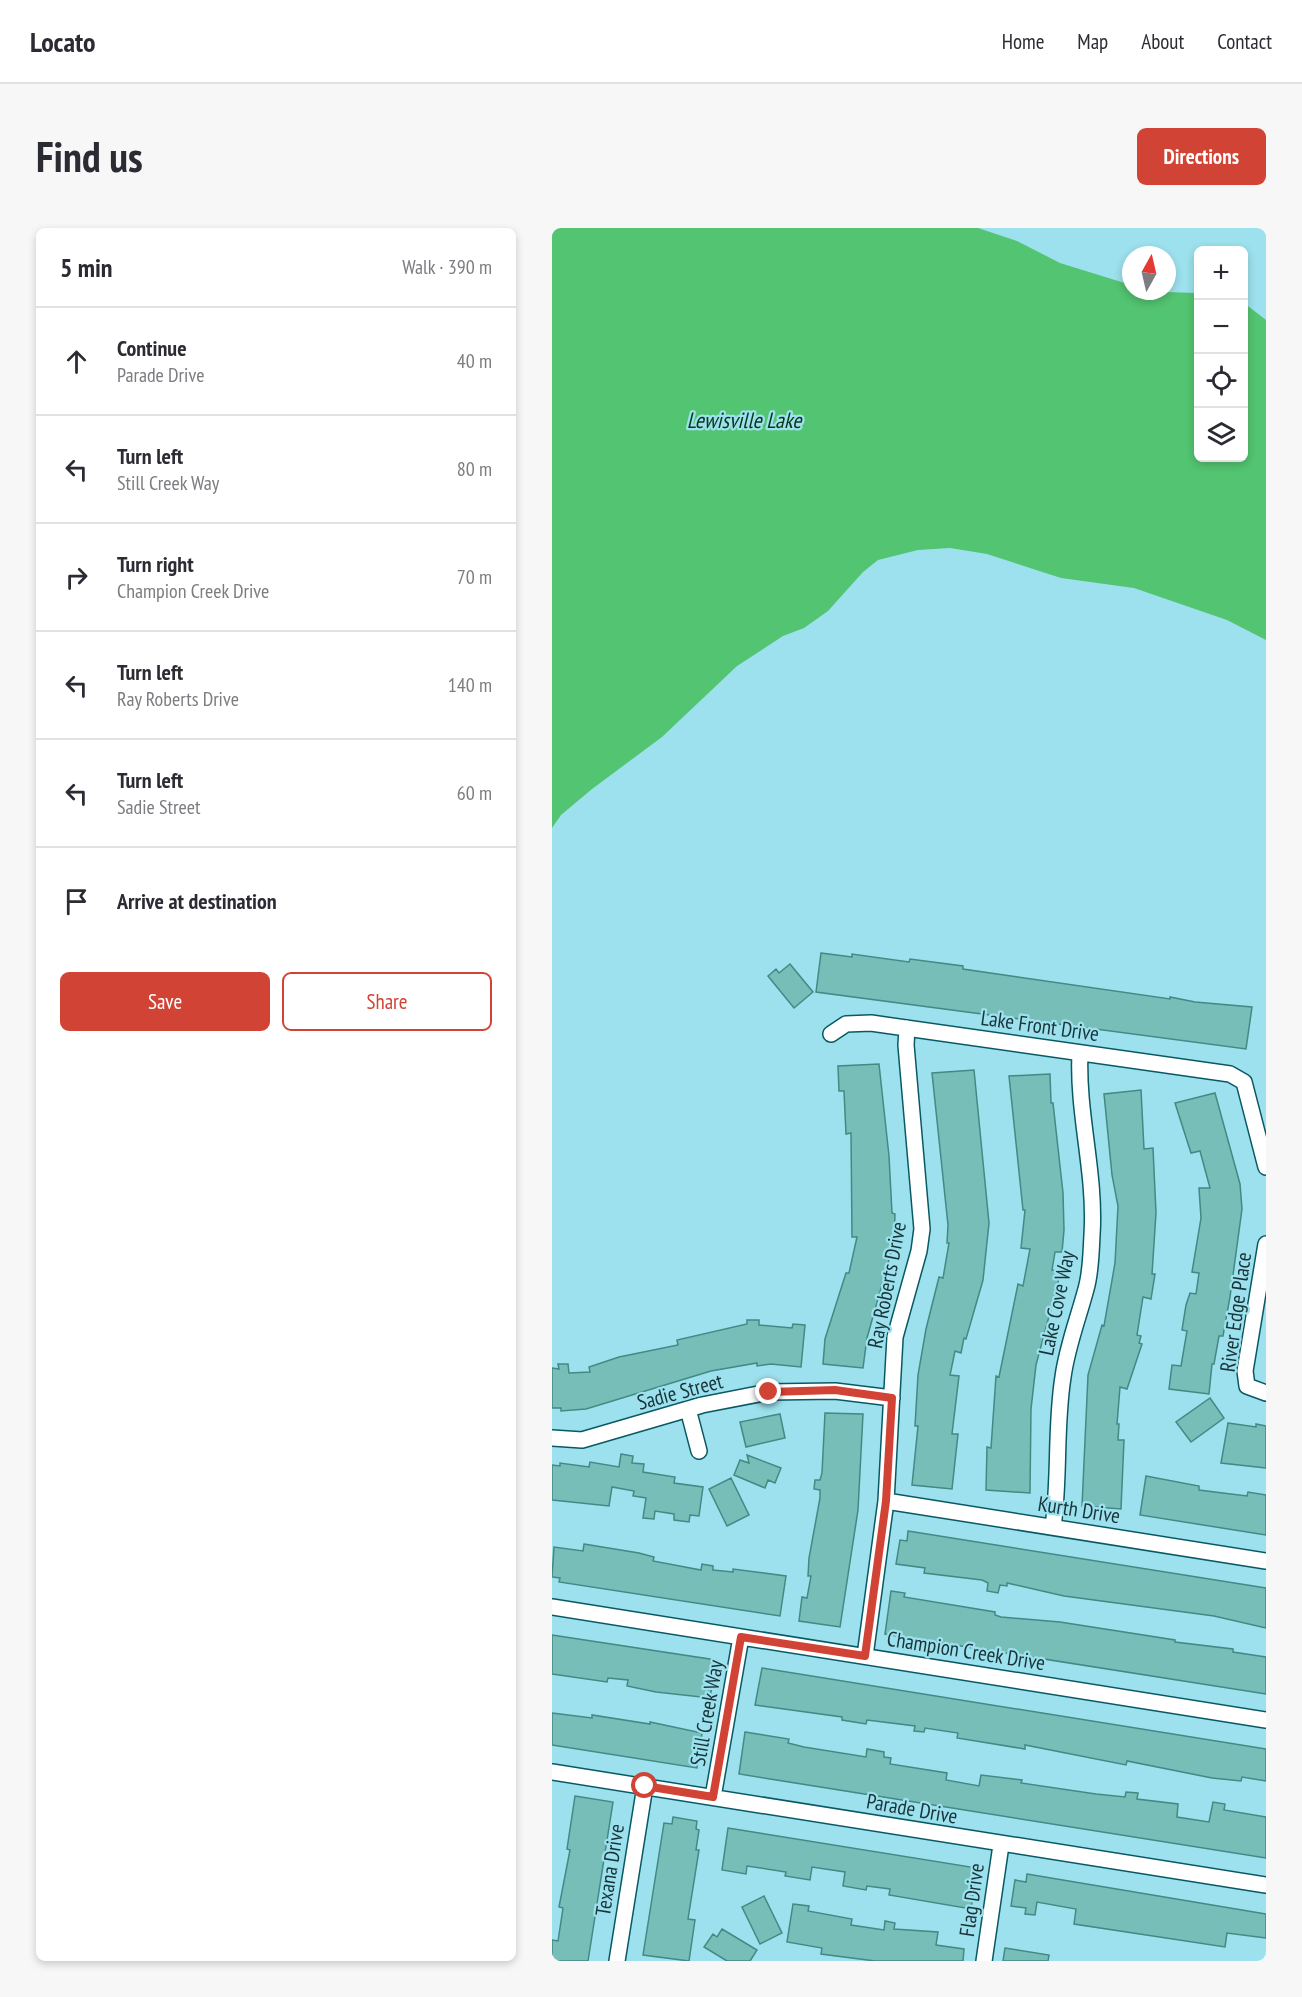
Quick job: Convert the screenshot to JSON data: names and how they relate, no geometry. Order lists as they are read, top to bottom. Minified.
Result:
{"streets":{"street":["Lake Front Drive","Ray Roberts Drive","Lake Cove Way","River Edge Place","Sadie Street","Kurth Drive","Champion Creek Drive","Still Creek Way","Parade Drive","Texana Drive","Flag Drive"]},"crossings":[["Lake Front Drive","Ray Roberts Drive"],["Lake Front Drive","Lake Cove Way"],["Ray Roberts Drive","Sadie Street"],["Ray Roberts Drive","Kurth Drive"],["Ray Roberts Drive","Champion Creek Drive"],["Lake Cove Way","Kurth Drive"],["Champion Creek Drive","Still Creek Way"],["Still Creek Way","Parade Drive"],["Parade Drive","Texana Drive"],["Parade Drive","Flag Drive"]],"water":["Lewisville Lake"],"north":"top","page":{"header":"Locato","nav":["Home","Map","About","Contact"],"buttons":["Directions",["Save","Share"]],"title":"Find us","heading":["5 min","Walk · 390 m"],"map_buttons":["+","−"],"list":[["Continue","Parade Drive","40 m"],["Turn left","Still Creek Way","80 m"],["Turn right","Champion Creek Drive","70 m"],["Turn left","Ray Roberts Drive","140 m"],["Turn left","Sadie Street","60 m"],"Arrive at destination"]}}
